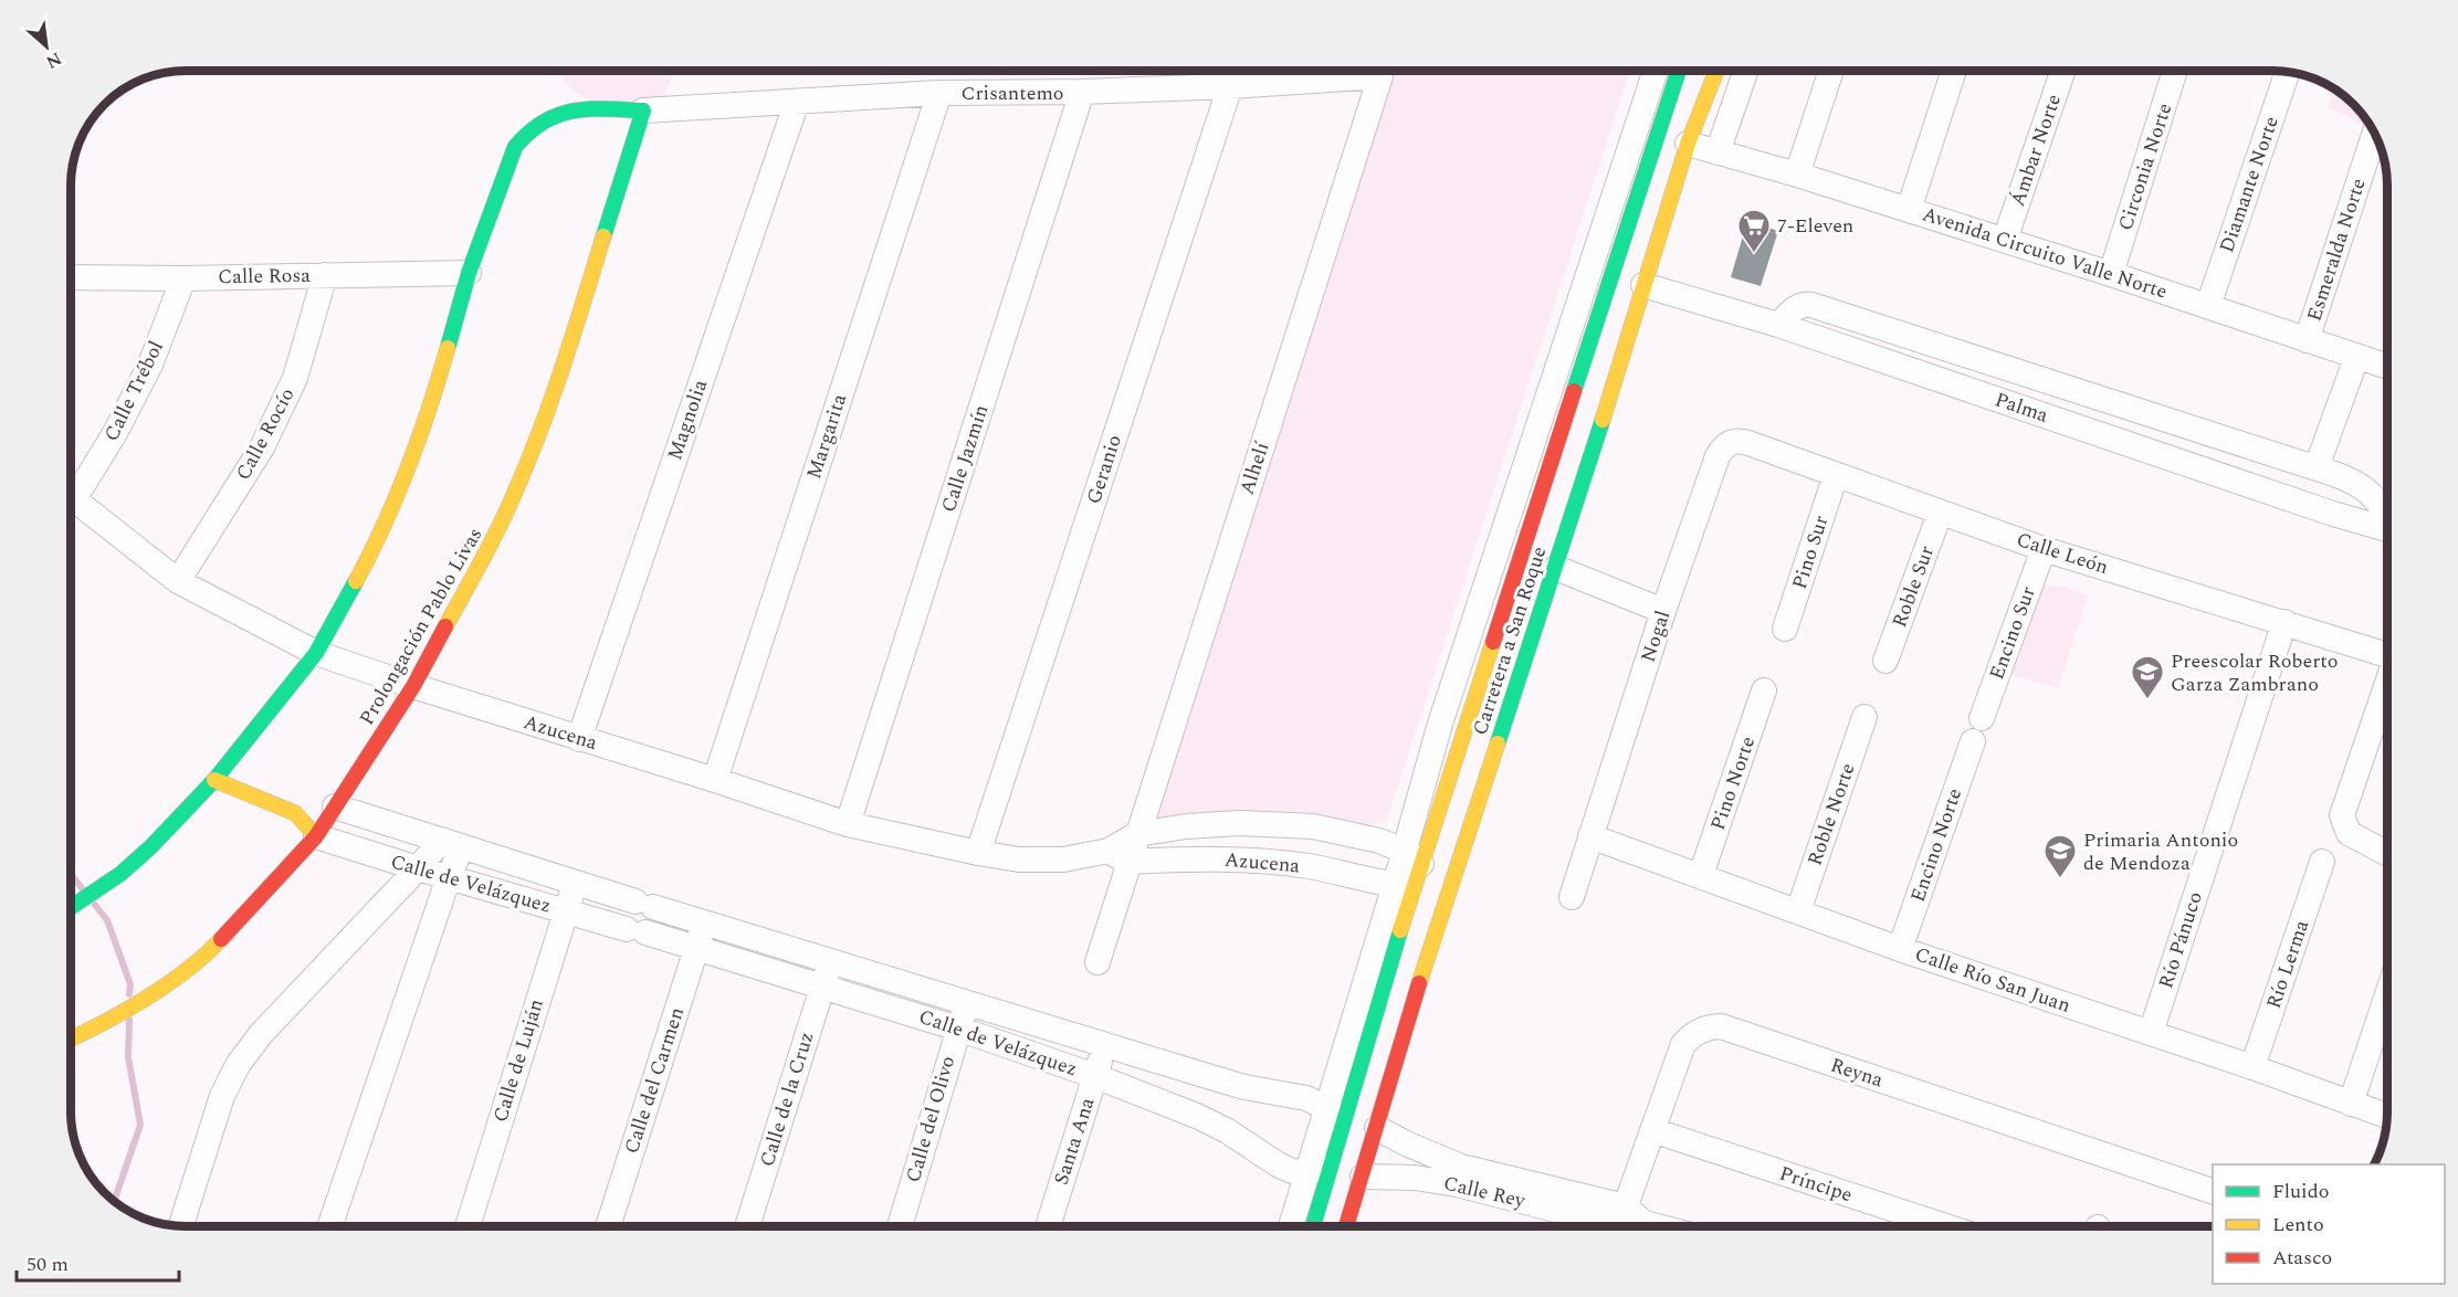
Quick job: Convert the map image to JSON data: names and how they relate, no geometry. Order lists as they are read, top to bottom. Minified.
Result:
{"streets":{"main road":["Prolongación Pablo Livas","Carretera a San Roque"],"street":["Crisantemo","Ámbar Norte","Circonia Norte","Diamante Norte","Esmeralda Norte","Avenida Circuito Valle Norte","Calle Rosa","Calle Trébol","Palma","Magnolia","Calle Rocío","Margarita","Calle Jazmín","Alhelí","Geranio","Pino Sur","Calle León","Roble Sur","Encino Sur","Nogal","Azucena","Pino Norte","Roble Norte","Encino Norte","Calle de Velázquez","Río Pánuco","Río Lerma","Calle Río San Juan","Calle de Luján","Reyna","Calle del Carmen","Calle de la Cruz","Calle del Olivo","Santa Ana","Príncipe","Calle Rey"]},"crossings":[["Crisantemo","Magnolia"],["Crisantemo","Margarita"],["Crisantemo","Calle Jazmín"],["Crisantemo","Alhelí"],["Crisantemo","Geranio"],["Crisantemo","Prolongación Pablo Livas"],["Ámbar Norte","Avenida Circuito Valle Norte"],["Circonia Norte","Avenida Circuito Valle Norte"],["Diamante Norte","Avenida Circuito Valle Norte"],["Esmeralda Norte","Avenida Circuito Valle Norte"],["Avenida Circuito Valle Norte","Carretera a San Roque"],["Calle Rosa","Calle Trébol"],["Calle Rosa","Calle Rocío"],["Palma","Carretera a San Roque"],["Magnolia","Azucena"],["Calle Rocío","Azucena"],["Margarita","Azucena"],["Calle Jazmín","Azucena"],["Alhelí","Azucena"],["Geranio","Azucena"],["Pino Sur","Calle León"],["Calle León","Roble Sur"],["Calle León","Encino Sur"],["Calle León","Nogal"],["Calle León","Río Pánuco"],["Prolongación Pablo Livas","Azucena"],["Prolongación Pablo Livas","Calle de Velázquez"],["Nogal","Calle Río San Juan"],["Carretera a San Roque","Azucena"],["Carretera a San Roque","Calle Rey"],["Pino Norte","Calle Río San Juan"],["Roble Norte","Calle Río San Juan"],["Encino Norte","Calle Río San Juan"],["Calle de Velázquez","Calle de Luján"],["Calle de Velázquez","Calle del Carmen"],["Calle de Velázquez","Calle de la Cruz"],["Calle de Velázquez","Calle del Olivo"],["Calle de Velázquez","Santa Ana"],["Río Pánuco","Calle Río San Juan"],["Río Lerma","Calle Río San Juan"],["Reyna","Príncipe"],["Reyna","Calle Rey"]],"places":{"supermarket":["7-Eleven"],"school or university":["Preescolar Roberto Garza Zambrano","Primaria Antonio de Mendoza"]},"legend":["Fluido","Lento","Atasco"],"scale_bar":"50 m","north":"bottom right"}
